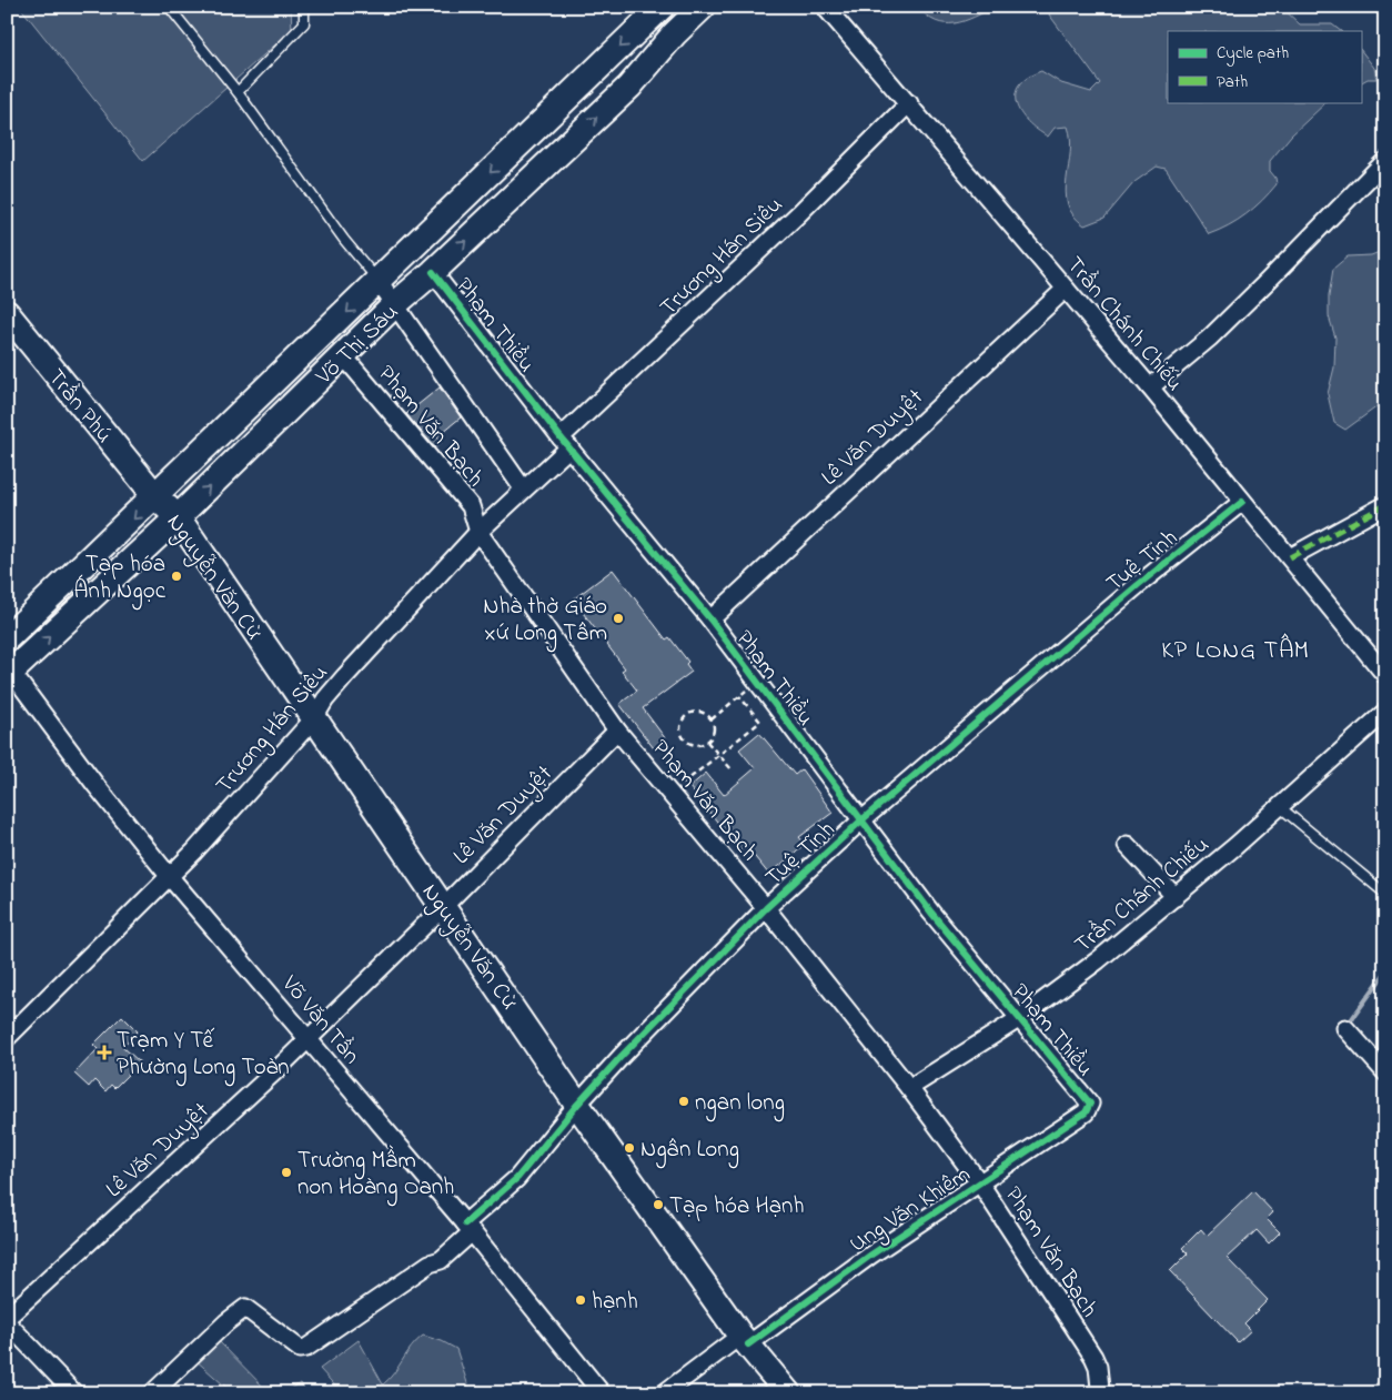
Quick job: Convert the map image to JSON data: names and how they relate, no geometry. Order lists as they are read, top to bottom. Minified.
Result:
{"streets":{"main road":["Võ Thị Sáu","Trần Phú","Nguyễn Văn Cừ"],"street":["Trương Hán Siêu","Trần Chánh Chiếu","Phạm Thiều","Phạm Văn Bạch","Lê Văn Duyệt","Tuệ Tĩnh","Võ Văn Tần","Ung Văn Khiêm"]},"crossings":[["Trương Hán Siêu","Trần Chánh Chiếu"],["Trương Hán Siêu","Phạm Thiều"],["Trương Hán Siêu","Phạm Văn Bạch"],["Trương Hán Siêu","Nguyễn Văn Cừ"],["Trương Hán Siêu","Võ Văn Tần"],["Trần Chánh Chiếu","Phạm Thiều"],["Trần Chánh Chiếu","Phạm Văn Bạch"],["Trần Chánh Chiếu","Lê Văn Duyệt"],["Trần Chánh Chiếu","Tuệ Tĩnh"],["Phạm Thiều","Võ Thị Sáu"],["Phạm Thiều","Lê Văn Duyệt"],["Phạm Thiều","Tuệ Tĩnh"],["Phạm Thiều","Ung Văn Khiêm"],["Võ Thị Sáu","Trần Phú"],["Võ Thị Sáu","Phạm Văn Bạch"],["Võ Thị Sáu","Nguyễn Văn Cừ"],["Võ Thị Sáu","Võ Văn Tần"],["Trần Phú","Nguyễn Văn Cừ"],["Phạm Văn Bạch","Lê Văn Duyệt"],["Phạm Văn Bạch","Tuệ Tĩnh"],["Phạm Văn Bạch","Ung Văn Khiêm"],["Lê Văn Duyệt","Nguyễn Văn Cừ"],["Lê Văn Duyệt","Võ Văn Tần"],["Tuệ Tĩnh","Nguyễn Văn Cừ"],["Tuệ Tĩnh","Võ Văn Tần"],["Nguyễn Văn Cừ","Ung Văn Khiêm"]],"districts":["KP LONG TÂM"],"places":{"other":["Tạp hóa Ánh Ngọc","Nhà thờ Giáo xứ Long Tâm","ngan long","Ngân Long","Trường Mầm non Hoàng Oanh","Tạp hóa Hạnh","hạnh"],"health":["Trạm Y Tế Phường Long Toàn"]},"legend":["Cycle path","Path"]}
